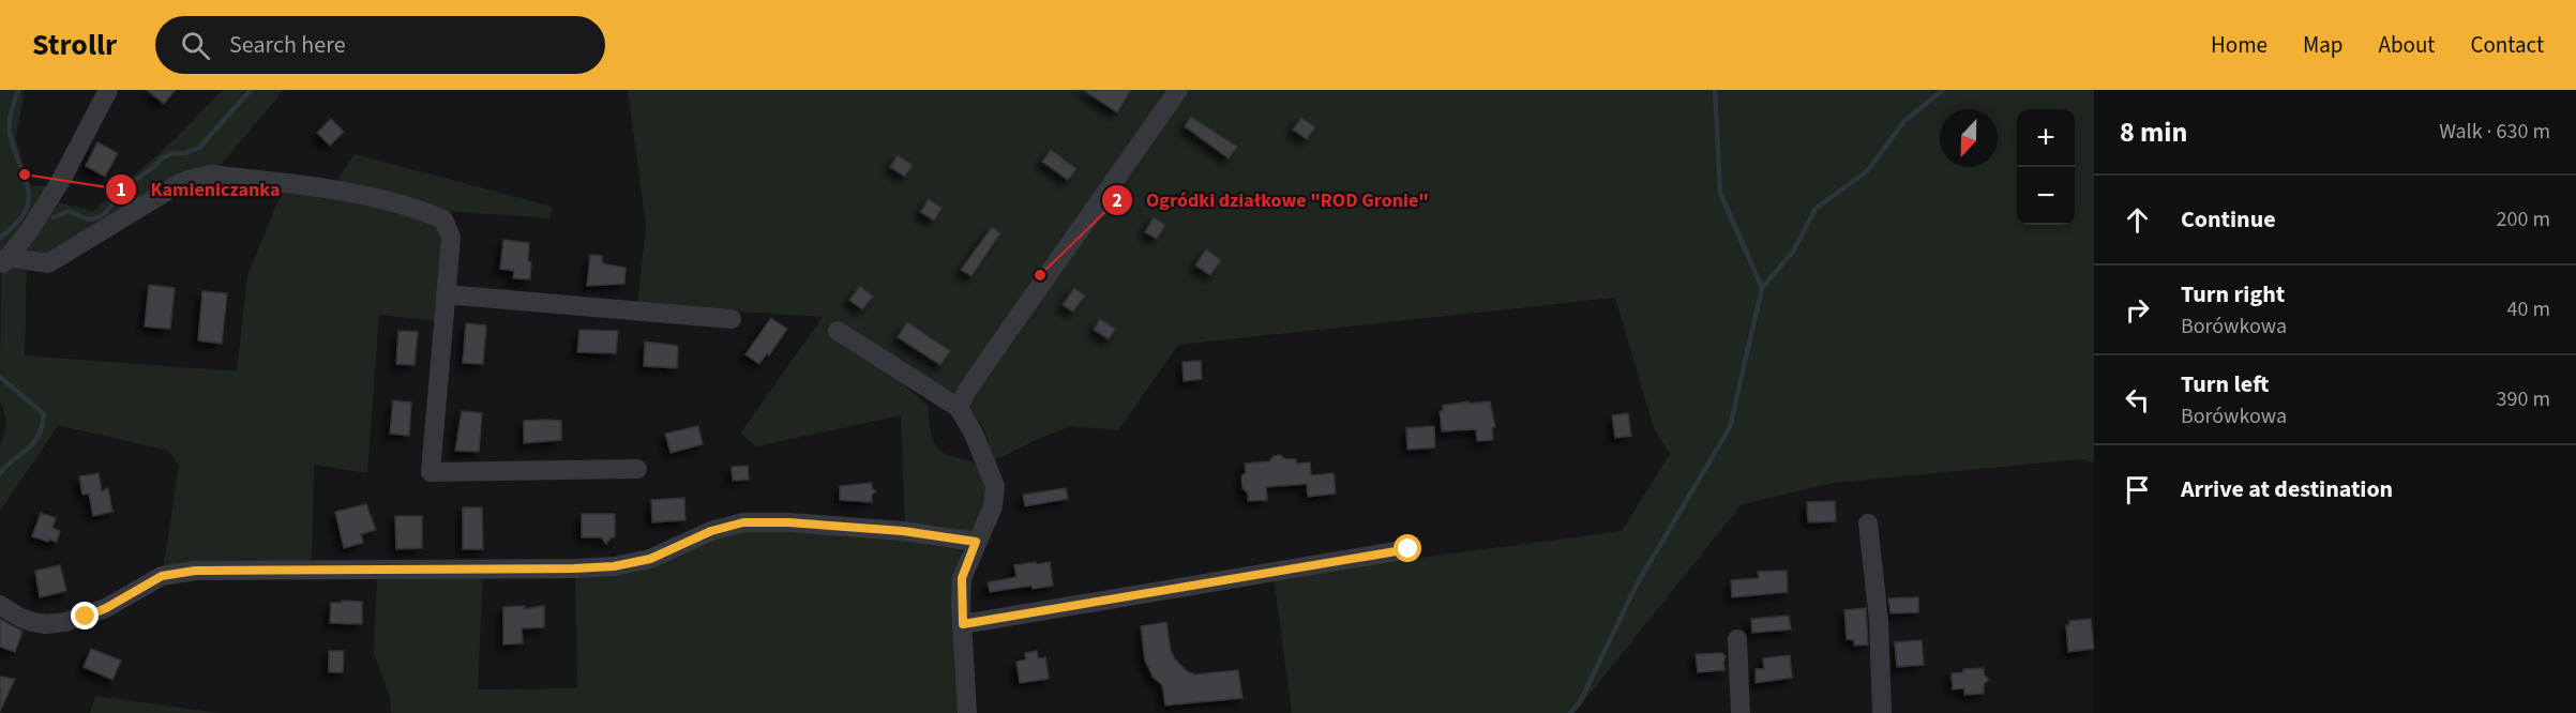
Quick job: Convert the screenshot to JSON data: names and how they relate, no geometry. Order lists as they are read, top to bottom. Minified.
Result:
{"places":["Kamieniczanka","Ogródki działkowe \"ROD Gronie\""],"north":"bottom","page":{"header":"Strollr","search":"Search here","nav":["Home","Map","About","Contact"],"heading":["8 min","Walk · 630 m"],"map_buttons":["+","−"],"list":[["Continue","200 m"],["Turn right","Borówkowa","40 m"],["Turn left","Borówkowa","390 m"],"Arrive at destination"]}}
